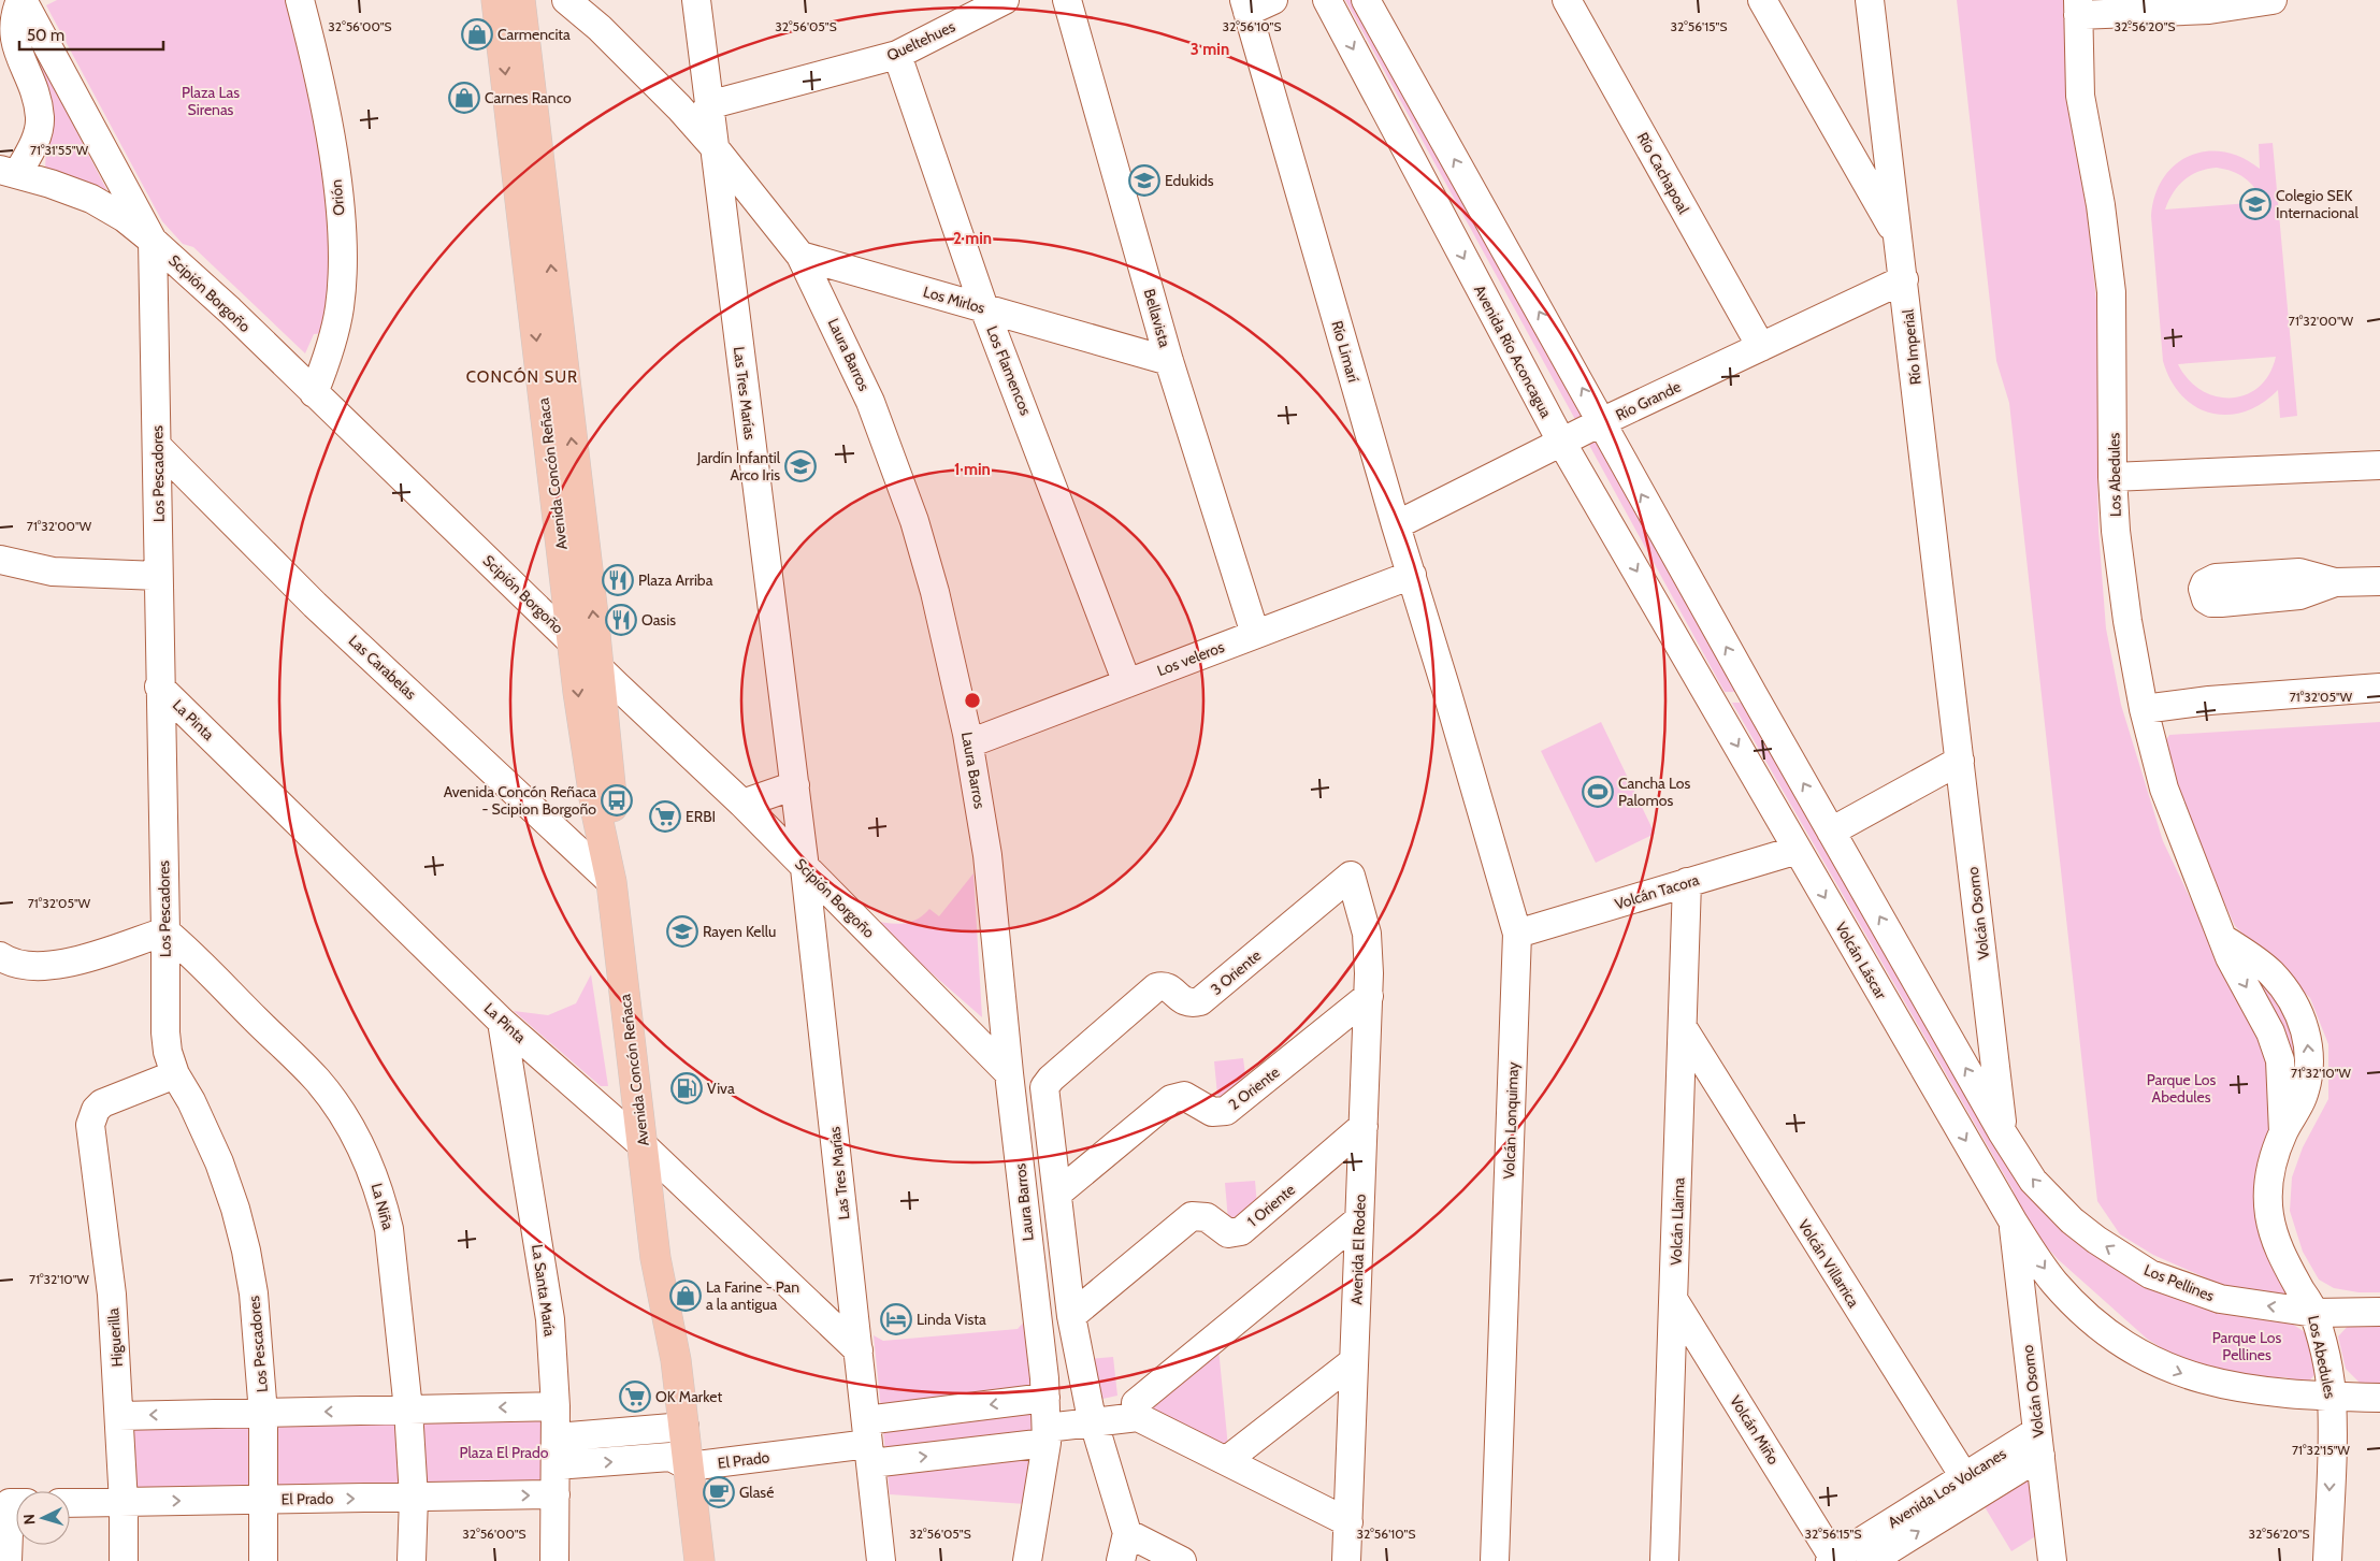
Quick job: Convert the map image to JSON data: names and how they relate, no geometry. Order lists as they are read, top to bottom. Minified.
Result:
{"streets":{"main road":["Avenida Concón Reñaca"],"street":["Queltehues","Río Cachapoal","Orión","Scipión Borgoño","Los Mirlos","Bellavista","Río Imperial","Río Limarí","Avenida Río Aconcagua","Laura Barros","Los Flamencos","Las Tres Marías","Río Grande","Los Pescadores","Los Abedules","Los veleros","Las Carabelas","La Pinta","Volcán Tacora","Volcán Osorno","Volcán Láscar","3 Oriente","2 Oriente","Volcán Lonquimay","1 Oriente","La Niña","Volcán Llaima","Avenida El Rodeo","Volcán Villarrica","Los Pellines","La Santa María","Higuerilla","Volcán Miño","El Prado","Avenida Los Volcanes"]},"crossings":[["Queltehues","Los Flamencos"],["Queltehues","Las Tres Marías"],["Río Cachapoal","Río Grande"],["Orión","Scipión Borgoño"],["Scipión Borgoño","Laura Barros"],["Scipión Borgoño","Las Tres Marías"],["Scipión Borgoño","Los Pescadores"],["Scipión Borgoño","Avenida Concón Reñaca"],["Los Mirlos","Bellavista"],["Los Mirlos","Laura Barros"],["Los Mirlos","Los Flamencos"],["Bellavista","Los veleros"],["Río Imperial","Río Grande"],["Río Imperial","Volcán Osorno"],["Río Limarí","Río Grande"],["Río Limarí","Los veleros"],["Río Limarí","Volcán Lonquimay"],["Avenida Río Aconcagua","Río Grande"],["Avenida Río Aconcagua","Volcán Láscar"],["Laura Barros","Las Tres Marías"],["Laura Barros","Los veleros"],["Laura Barros","El Prado"],["Los Flamencos","Los veleros"],["Las Tres Marías","La Pinta"],["Las Tres Marías","El Prado"],["Los Pescadores","Las Carabelas"],["Los Pescadores","La Pinta"],["Los Pescadores","La Niña"],["Los Pescadores","Higuerilla"],["Los Pescadores","El Prado"],["Avenida Concón Reñaca","Las Carabelas"],["Avenida Concón Reñaca","La Pinta"],["Avenida Concón Reñaca","El Prado"],["Los Abedules","Los Pellines"],["La Pinta","La Santa María"],["Volcán Tacora","Volcán Láscar"],["Volcán Tacora","Volcán Lonquimay"],["Volcán Tacora","Volcán Llaima"],["Volcán Osorno","Volcán Láscar"],["Volcán Osorno","Los Pellines"],["Volcán Osorno","Avenida Los Volcanes"],["3 Oriente","2 Oriente"],["3 Oriente","Avenida El Rodeo"],["2 Oriente","Avenida El Rodeo"],["1 Oriente","Avenida El Rodeo"],["La Niña","El Prado"],["Volcán Llaima","Volcán Villarrica"],["Volcán Llaima","Volcán Miño"],["Volcán Villarrica","Avenida Los Volcanes"],["La Santa María","El Prado"],["Higuerilla","El Prado"],["Volcán Miño","Avenida Los Volcanes"]],"districts":["CONCÓN SUR"],"parks":["Plaza Las Sirenas","Parque Los Abedules","Parque Los Pellines","Plaza El Prado"],"places":{"shop":["Carmencita","Carnes Ranco","La Farine - Pan a la antigua"],"school or university":["Edukids","Colegio SEK Internacional","Jardín Infantil Arco Iris","Rayen Kellu"],"restaurant":["Plaza Arriba","Oasis"],"sports":["Cancha Los Palomos"],"bus stop":["Avenida Concón Reñaca - Scipion Borgoño"],"supermarket":["ERBI","OK Market"],"fuel station":["Viva"],"hotel":["Linda Vista"],"cafe":["Glasé"]},"scale_bar":"50 m","north":"left","coordinates":["32°56'00\"S","32°56'05\"S","32°56'10\"S","32°56'15\"S","32°56'20\"S","71°31'55\"W","71°32'00\"W","71°32'05\"W","71°32'10\"W","71°32'15\"W"],"rings":["3 min","2 min","1 min"]}
